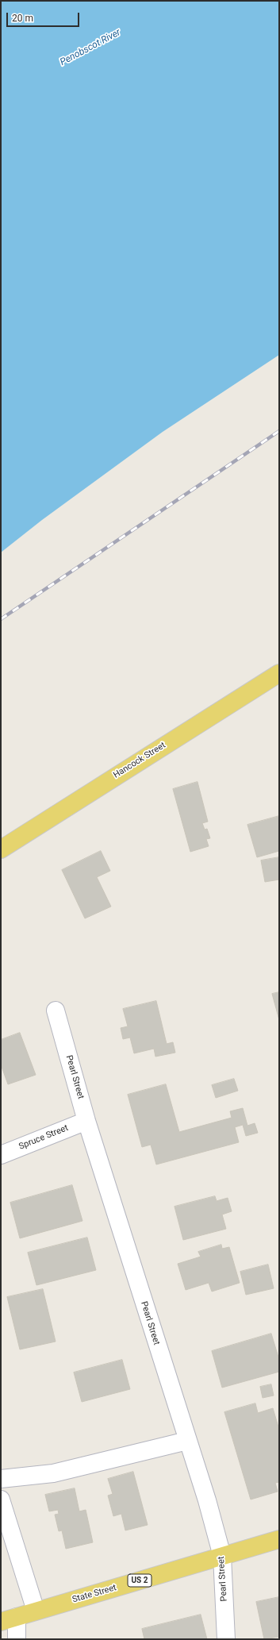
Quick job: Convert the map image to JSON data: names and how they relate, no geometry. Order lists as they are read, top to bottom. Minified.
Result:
{"streets":{"main road":["Hancock Street","US 2","State Street"],"street":["Pearl Street","Spruce Street"]},"crossings":[["Pearl Street","Spruce Street"],["Pearl Street","State Street"]],"water":["Penobscot River"],"scale_bar":"20 m"}
